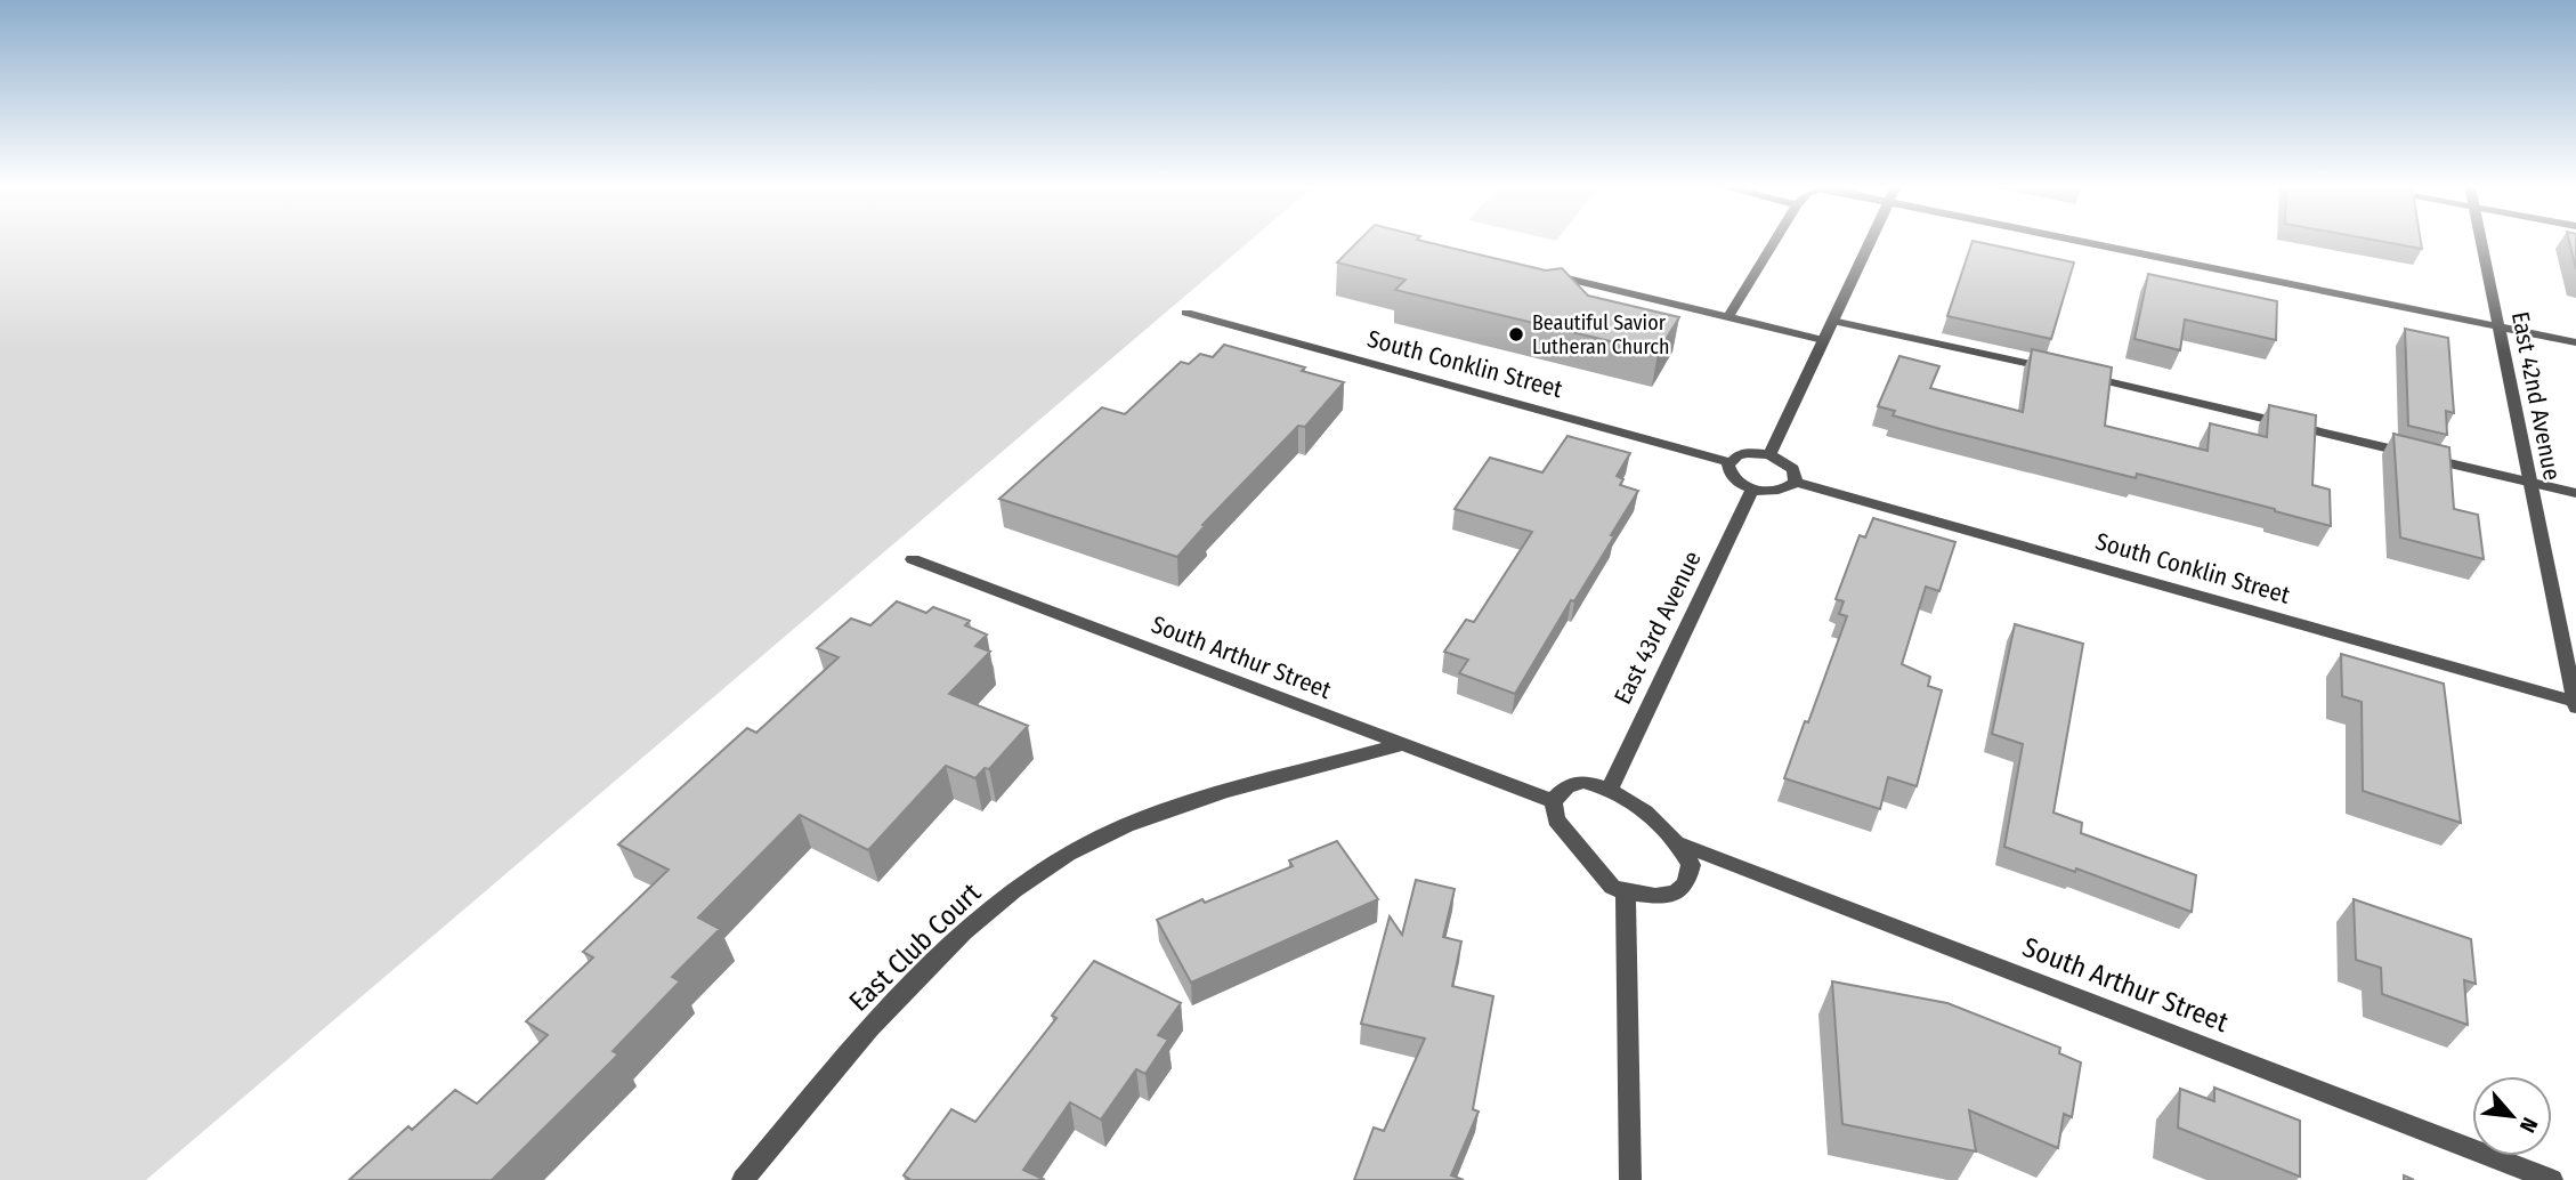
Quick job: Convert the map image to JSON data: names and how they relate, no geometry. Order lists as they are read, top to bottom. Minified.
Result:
{"streets":{"street":["South Conklin Street","East 42nd Avenue","East 43rd Avenue","South Arthur Street","East Club Court"]},"crossings":[["South Conklin Street","East 42nd Avenue"],["South Arthur Street","East Club Court"]],"places":["Beautiful Savior Lutheran Church"],"north":"bottom right"}
